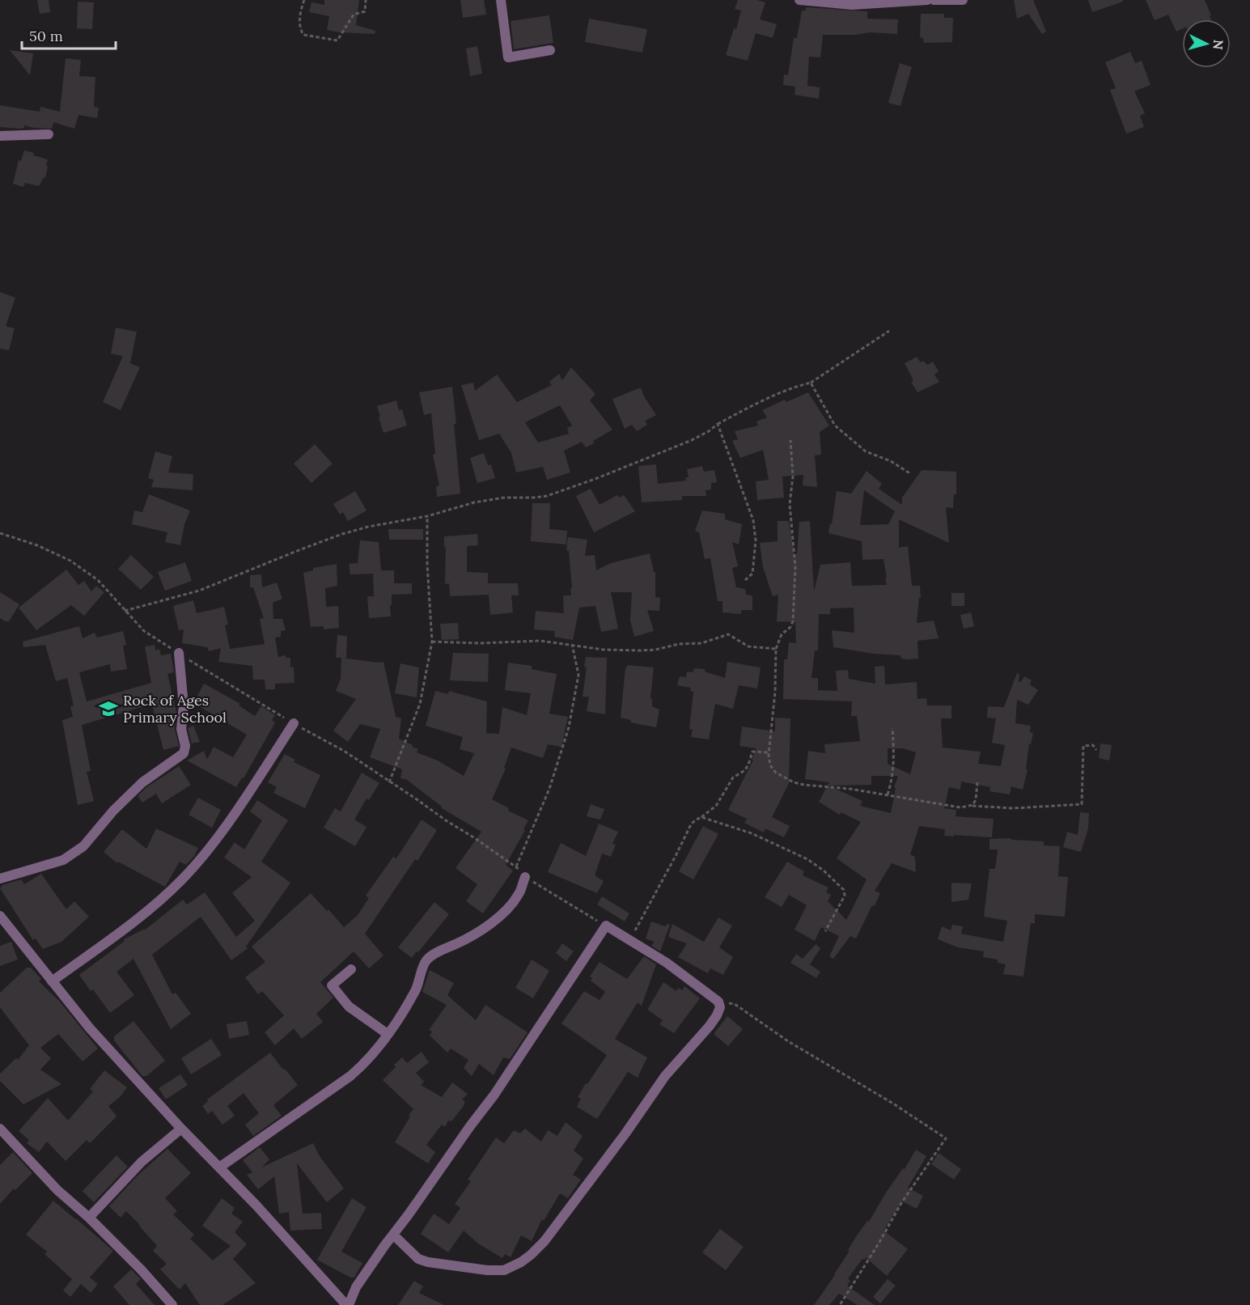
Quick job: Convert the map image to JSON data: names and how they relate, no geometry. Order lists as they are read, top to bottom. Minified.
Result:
{"places":{"school or university":["Rock of Ages Primary School"]},"scale_bar":"50 m","north":"right"}
